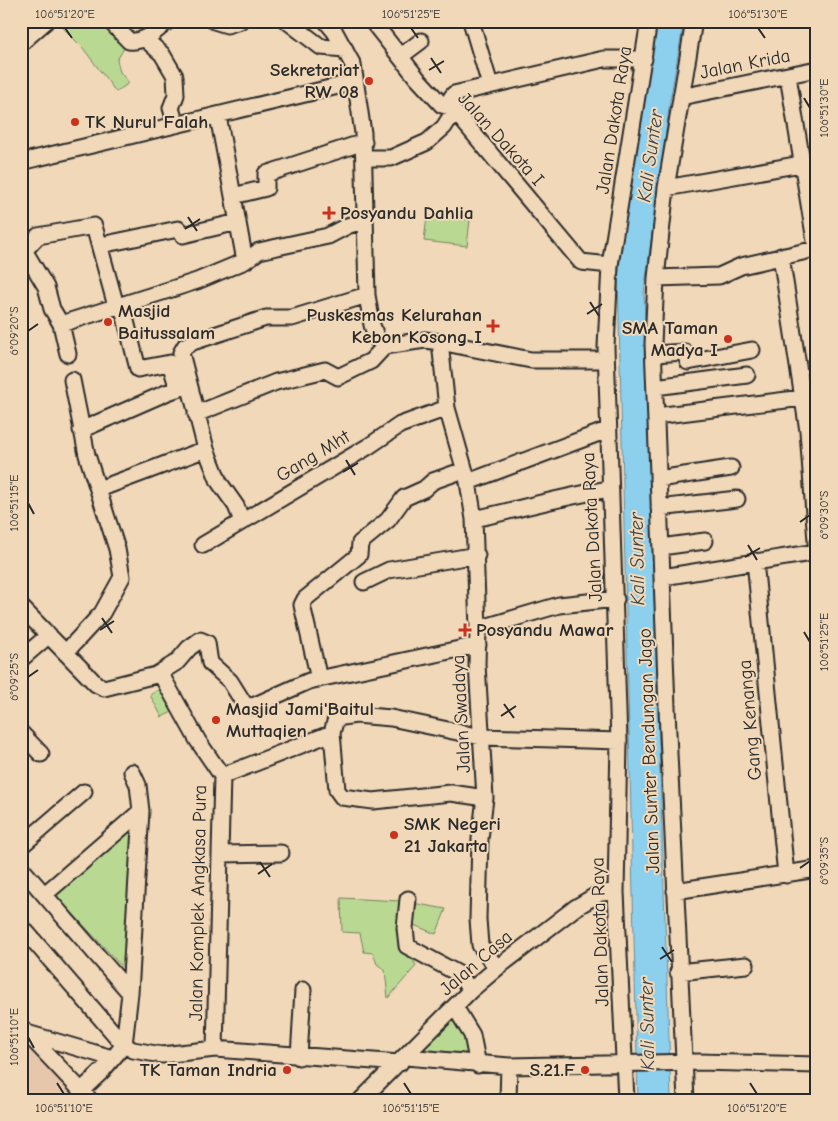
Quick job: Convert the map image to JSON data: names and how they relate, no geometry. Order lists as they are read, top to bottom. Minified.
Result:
{"streets":{"street":["Jalan Krida","Jalan Dakota Raya","Jalan Dakota I","Gang Mht","Jalan Swadaya","Gang Kenanga","Jalan Sunter Bendungan Jago","Jalan Komplek Angkasa Pura","Jalan Casa"]},"crossings":[["Jalan Krida","Jalan Sunter Bendungan Jago"],["Jalan Dakota Raya","Jalan Dakota I"],["Jalan Dakota Raya","Jalan Casa"],["Gang Mht","Jalan Swadaya"],["Jalan Swadaya","Jalan Casa"]],"water":["Kali Sunter"],"places":{"other":["Sekretariat RW 08","TK Nurul Falah","Masjid Baitussalam","SMA Taman Madya I","Masjid Jami'Baitul Muttaqien","SMK Negeri 21 Jakarta","TK Taman Indria","S.21.F"],"health":["Posyandu Dahlia","Puskesmas Kelurahan Kebon Kosong I","Posyandu Mawar"]},"coordinates":["106°51'20\"E","106°51'25\"E","106°51'30\"E","6°09'20\"S","106°51'15\"E","6°09'30\"S","6°09'25\"S","6°09'35\"S","106°51'10\"E"]}
